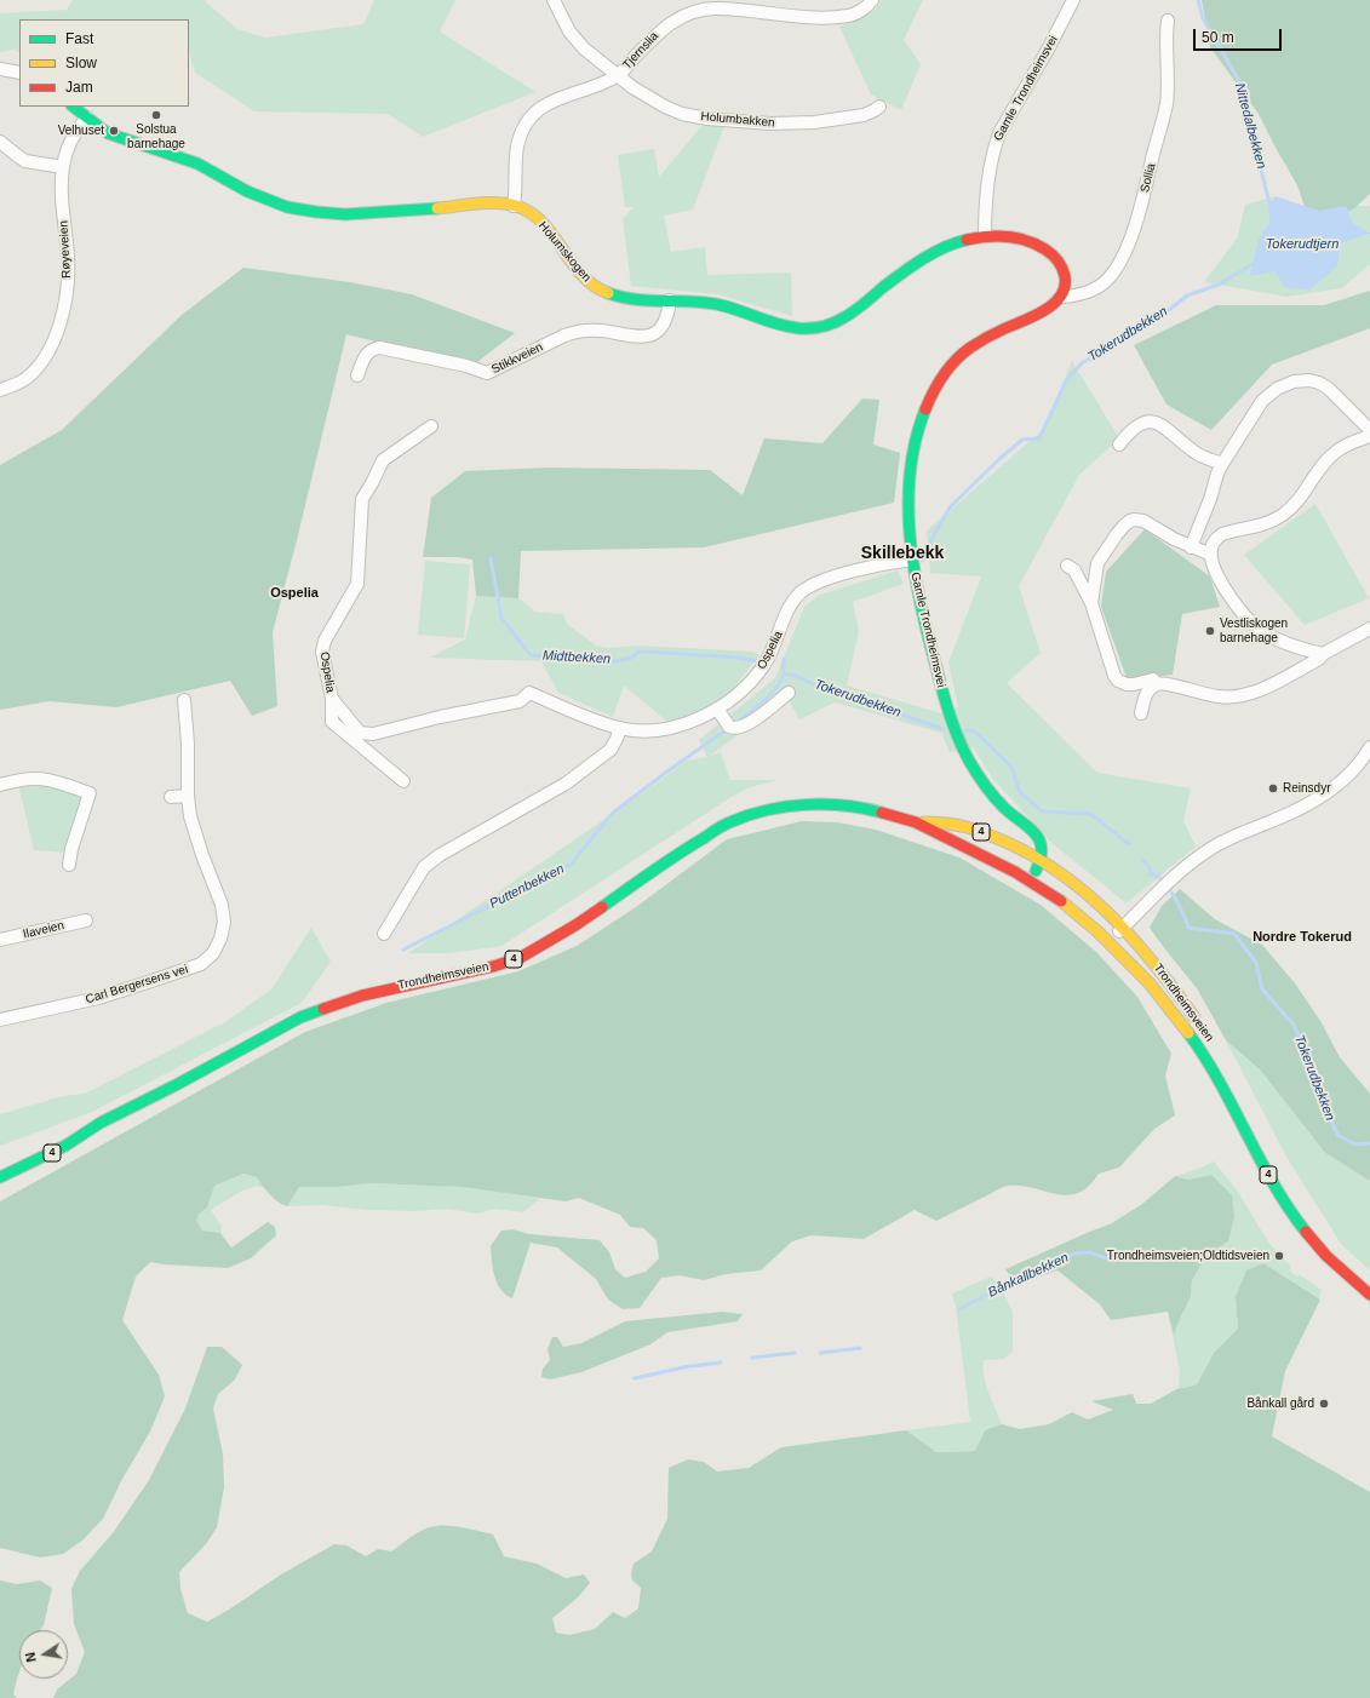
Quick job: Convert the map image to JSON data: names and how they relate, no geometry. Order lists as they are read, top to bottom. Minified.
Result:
{"streets":{"main road":["Gamle Trondheimsvei","Holumskogen","4","Trondheimsveien"],"street":["Tjernslia","Holumbakken","Sollia","Røyeveien","Stikkveien","Ospelia","Ilaveien","Carl Bergersens vei"]},"crossings":[["Tjernslia","Holumbakken"],["Tjernslia","Holumskogen"],["Gamle Trondheimsvei","Sollia"],["Gamle Trondheimsvei","Holumskogen"],["Gamle Trondheimsvei","Ospelia"],["Gamle Trondheimsvei","Trondheimsveien"],["Røyeveien","Holumskogen"],["Holumskogen","Stikkveien"]],"districts":["Skillebekk","Ospelia","Nordre Tokerud"],"water":["Nittedalbekken","Tokerudtjern","Tokerudbekken","Midtbekken","Puttenbekken","Bånkallbekken"],"places":["Solstua barnehage","Velhuset","Vestliskogen barnehage","Reinsdyr","Trondheimsveien;Oldtidsveien","Bånkall gård"],"legend":["Fast","Slow","Jam"],"scale_bar":"50 m","north":"left"}
